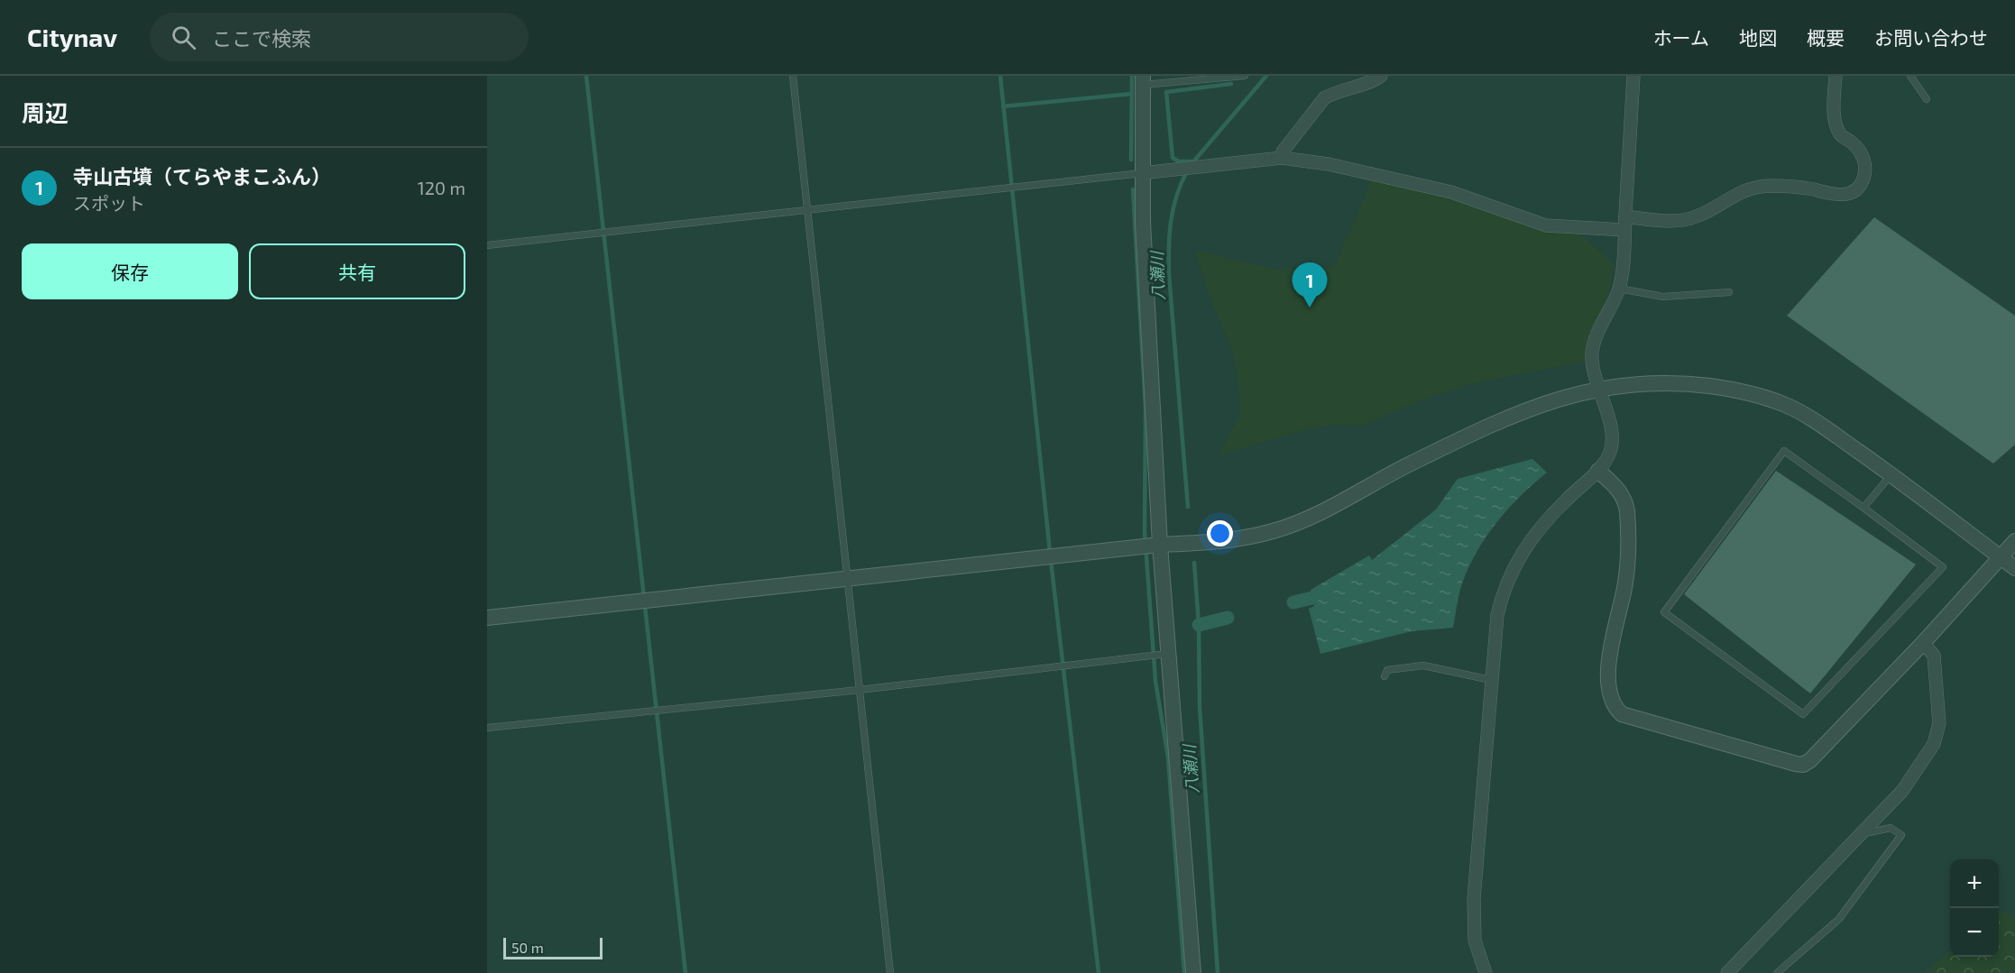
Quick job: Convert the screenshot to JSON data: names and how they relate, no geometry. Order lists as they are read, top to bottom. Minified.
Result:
{"water":["八瀬川"],"scale_bar":"50 m","page":{"header":"Citynav","search":"ここで検索","nav":["ホーム","地図","概要","お問い合わせ"],"heading":"周辺","list":[{"mark":"1","name":"寺山古墳（てらやまこふん）","note":"スポット","value":"120 m"}],"buttons":["保存","共有"],"pins":"1","map_buttons":["+","−"],"scale":"50 m"}}
